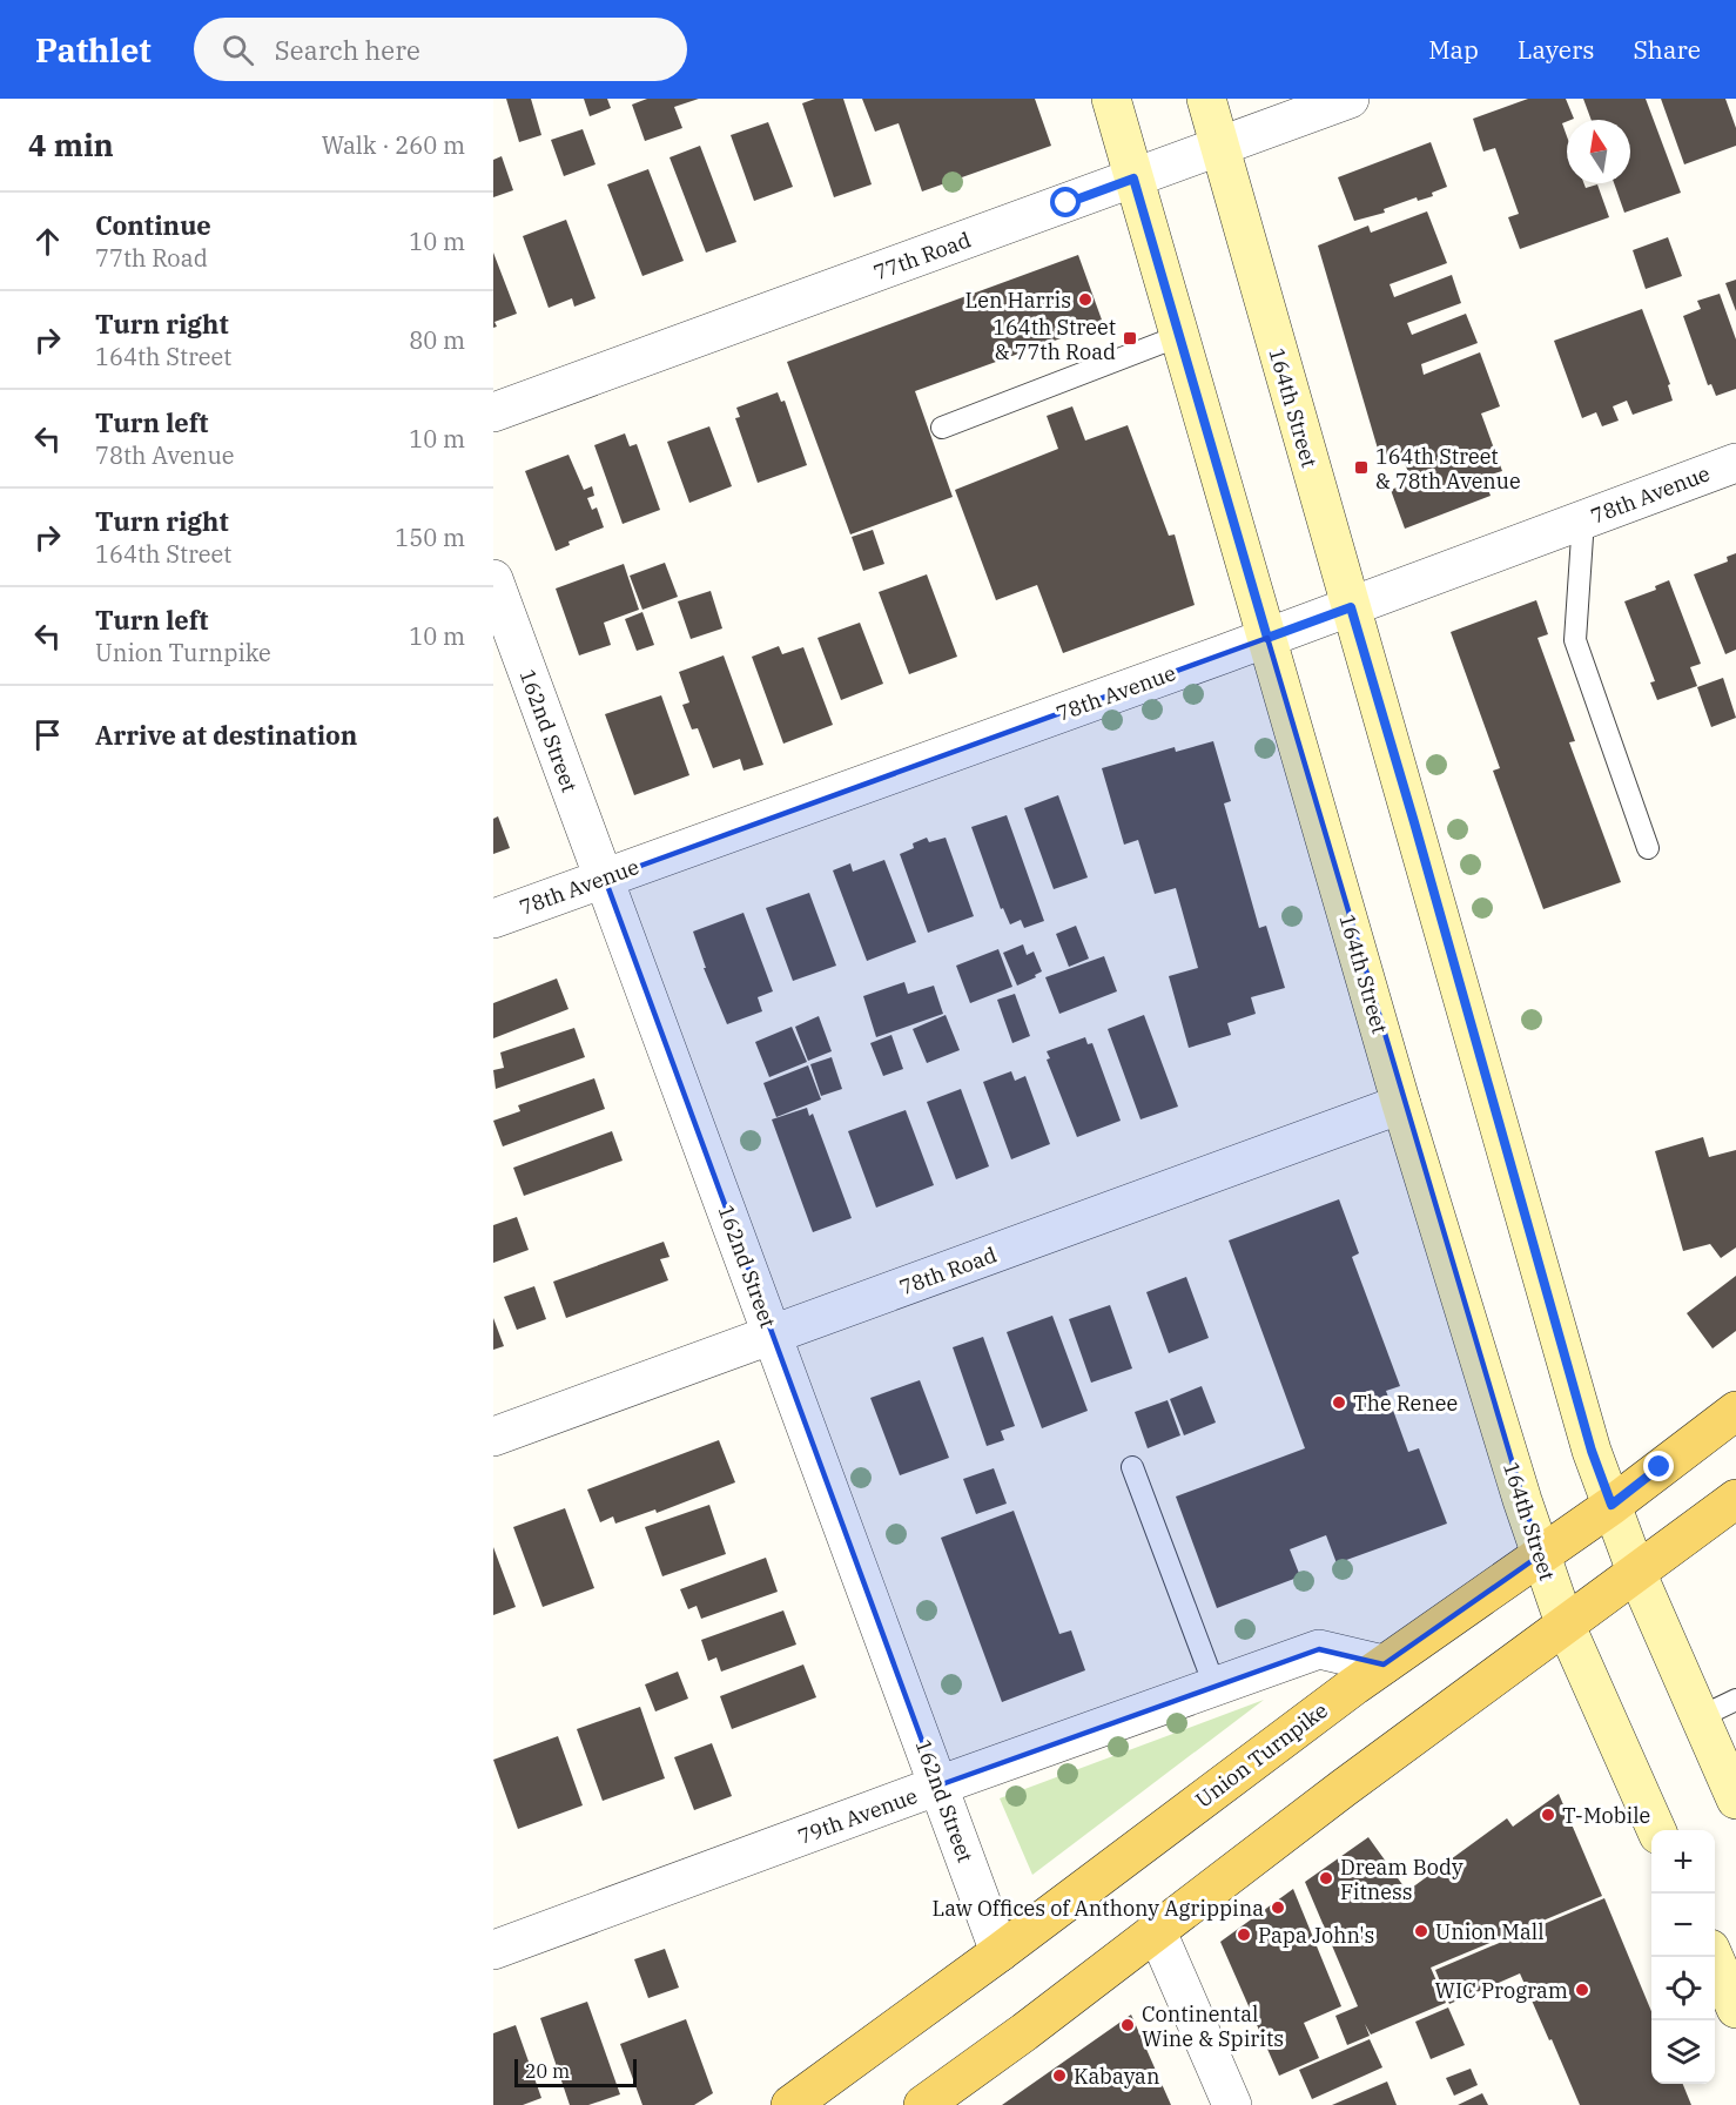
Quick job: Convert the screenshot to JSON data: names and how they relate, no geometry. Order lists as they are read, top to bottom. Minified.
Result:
{"streets":{"main road":["Union Turnpike"],"street":["77th Road","164th Street","78th Avenue","162nd Street","78th Road","79th Avenue"]},"crossings":[["77th Road","164th Street"],["164th Street","78th Avenue"],["164th Street","78th Road"],["164th Street","Union Turnpike"],["78th Avenue","162nd Street"],["162nd Street","78th Road"],["162nd Street","Union Turnpike"],["162nd Street","79th Avenue"],["Union Turnpike","79th Avenue"]],"places":{"other":["Len Harris","The Renee","T-Mobile","Dream Body Fitness","Law Offices of Anthony Agrippina","Union Mall","Papa John's","WIC Program","Continental Wine & Spirits","Kabayan"],"transit":["164th Street & 77th Road","164th Street & 78th Avenue"]},"scale_bar":"20 m","north":"top","page":{"header":"Pathlet","search":"Search here","nav":["Map","Layers","Share"],"heading":["4 min","Walk · 260 m"],"list":[["Continue","77th Road","10 m"],["Turn right","164th Street","80 m"],["Turn left","78th Avenue","10 m"],["Turn right","164th Street","150 m"],["Turn left","Union Turnpike","10 m"],"Arrive at destination"],"map_buttons":["+","−"],"scale":"20 m"}}
